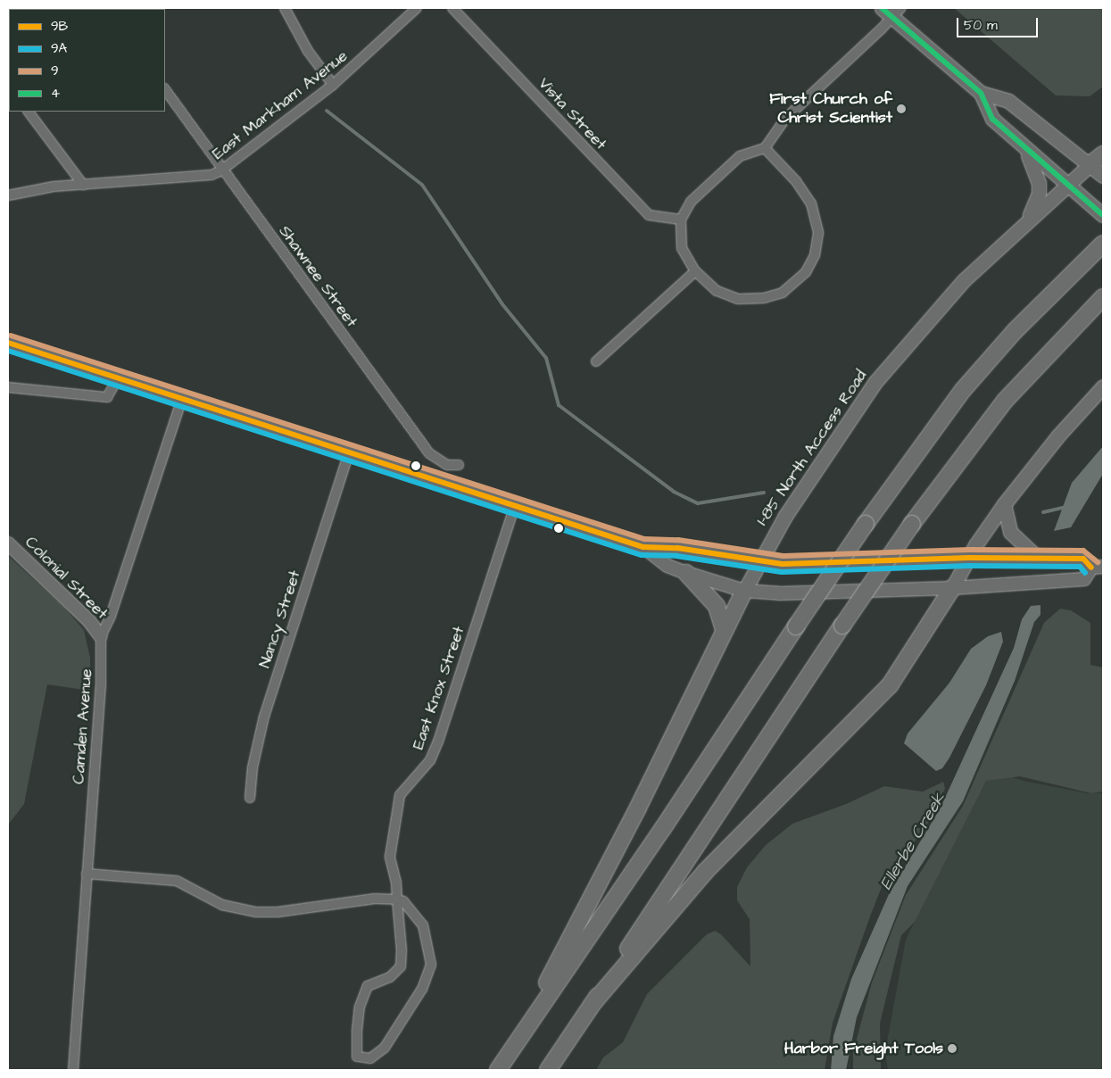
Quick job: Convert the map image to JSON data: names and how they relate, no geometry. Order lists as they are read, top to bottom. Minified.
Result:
{"streets":{"main road":["I-85 North Access Road","Colonial Street"],"street":["East Markham Avenue","Vista Street","Shawnee Street","Nancy Street","East Knox Street","Camden Avenue"]},"crossings":[["East Markham Avenue","Shawnee Street"],["Colonial Street","Camden Avenue"]],"water":["Ellerbe Creek"],"places":["First Church of Christ Scientist","Harbor Freight Tools"],"lines":["transit line 4","transit line 9","transit line 9B","transit line 9A"],"legend":["9B","9A","9","4"],"scale_bar":"50 m"}
